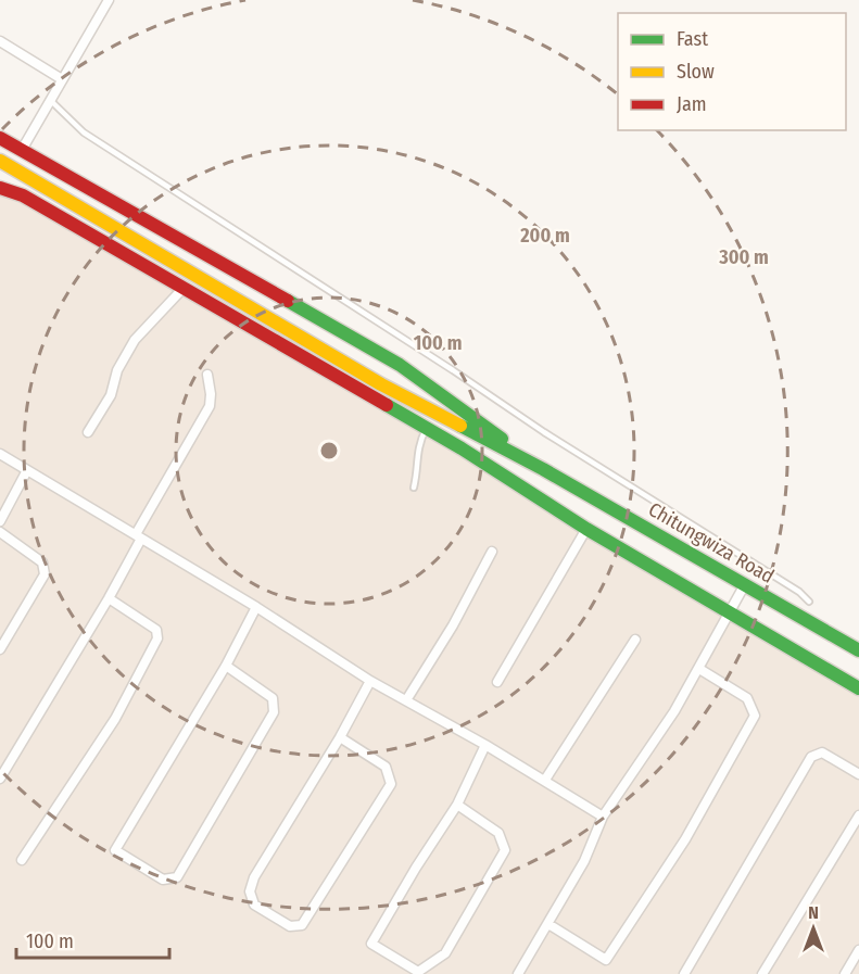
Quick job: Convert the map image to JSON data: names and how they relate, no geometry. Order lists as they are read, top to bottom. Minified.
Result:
{"streets":{"main road":["Chitungwiza Road"]},"legend":["Fast","Slow","Jam"],"scale_bar":"100 m","north":"top","rings":["200 m","300 m","100 m"]}
